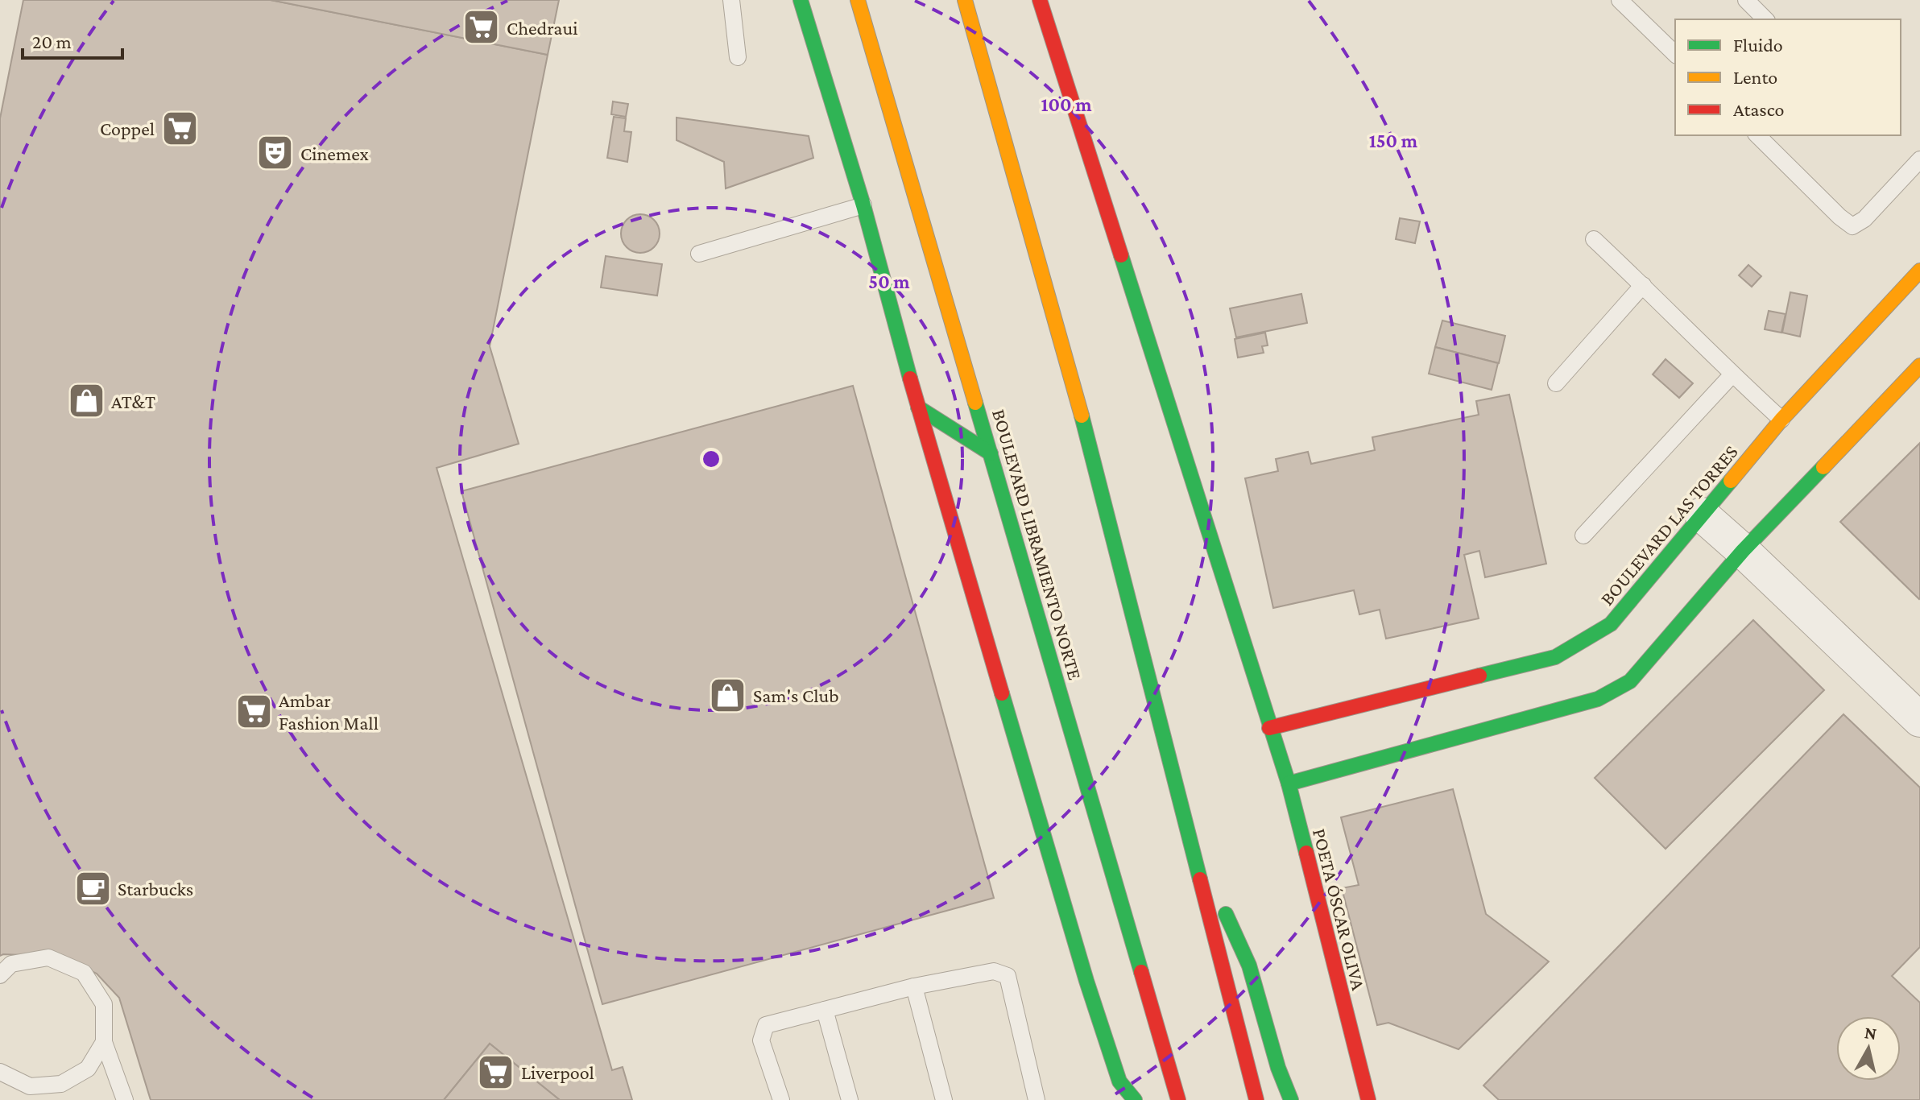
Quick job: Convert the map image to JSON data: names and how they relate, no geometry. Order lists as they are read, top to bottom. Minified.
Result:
{"streets":{"main road":["BOULEVARD LAS TORRES","BOULEVARD LIBRAMIENTO NORTE","POETA ÓSCAR OLIVA"]},"crossings":[["BOULEVARD LAS TORRES","POETA ÓSCAR OLIVA"]],"places":{"supermarket":["Chedraui","Coppel","Ambar Fashion Mall","Liverpool"],"theatre":["Cinemex"],"shop":["AT&T","Sam's Club"],"cafe":["Starbucks"]},"legend":["Fluido","Lento","Atasco"],"scale_bar":"20 m","north":"top","rings":["100 m","150 m","50 m"]}
